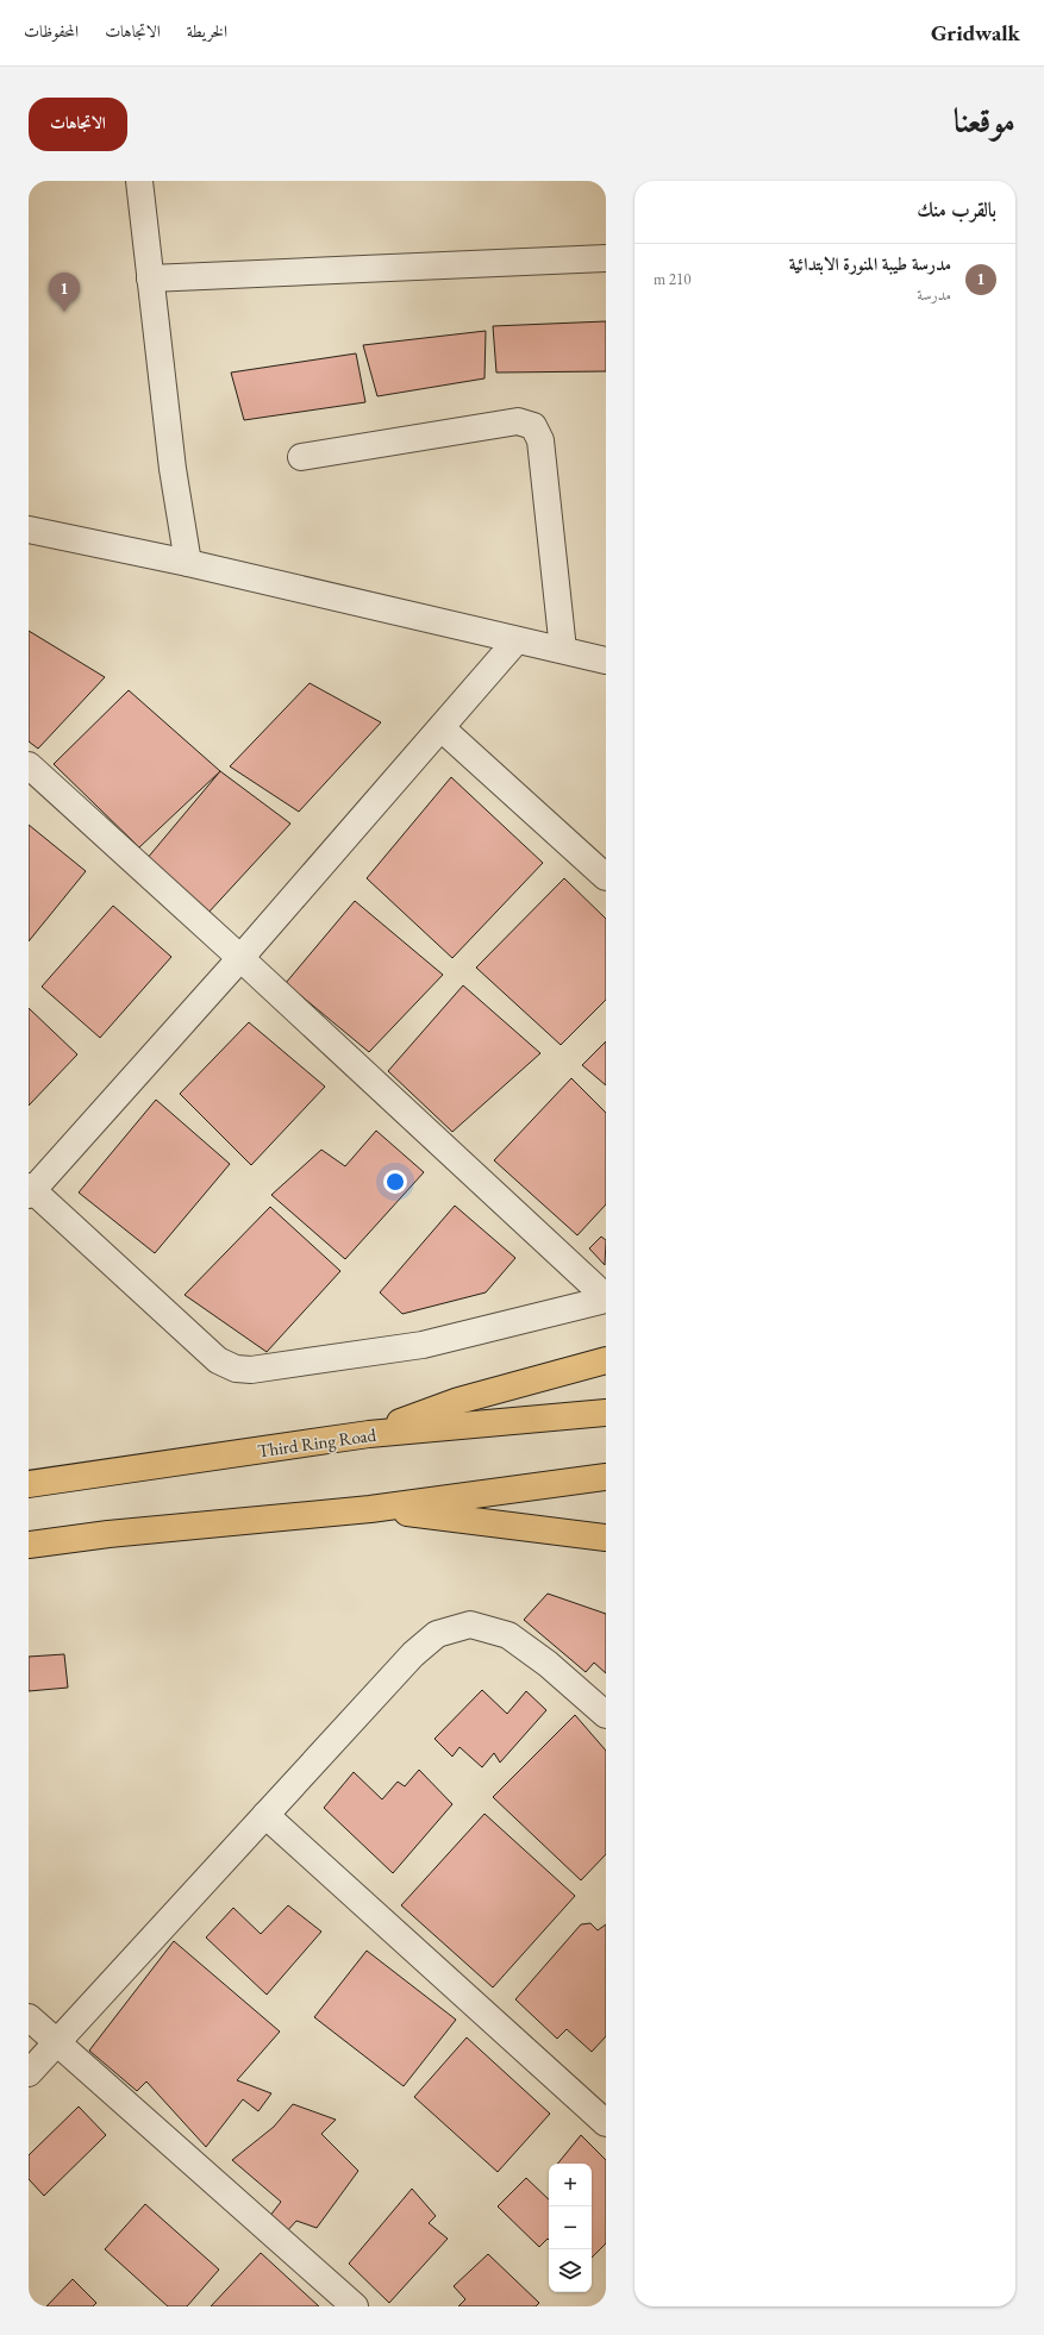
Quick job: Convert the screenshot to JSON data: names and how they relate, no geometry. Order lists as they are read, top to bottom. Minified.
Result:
{"streets":{"highway":["Third Ring Road"]},"page":{"header":"Gridwalk","nav":["الخريطة","الاتجاهات","المحفوظات"],"title":"موقعنا","buttons":"الاتجاهات","heading":"بالقرب منك","list":[{"mark":"1","name":"مدرسة طيبة المنورة الابتدائية","note":"مدرسة","value":"210 m"}],"pins":"1","map_buttons":["+","−"]}}
